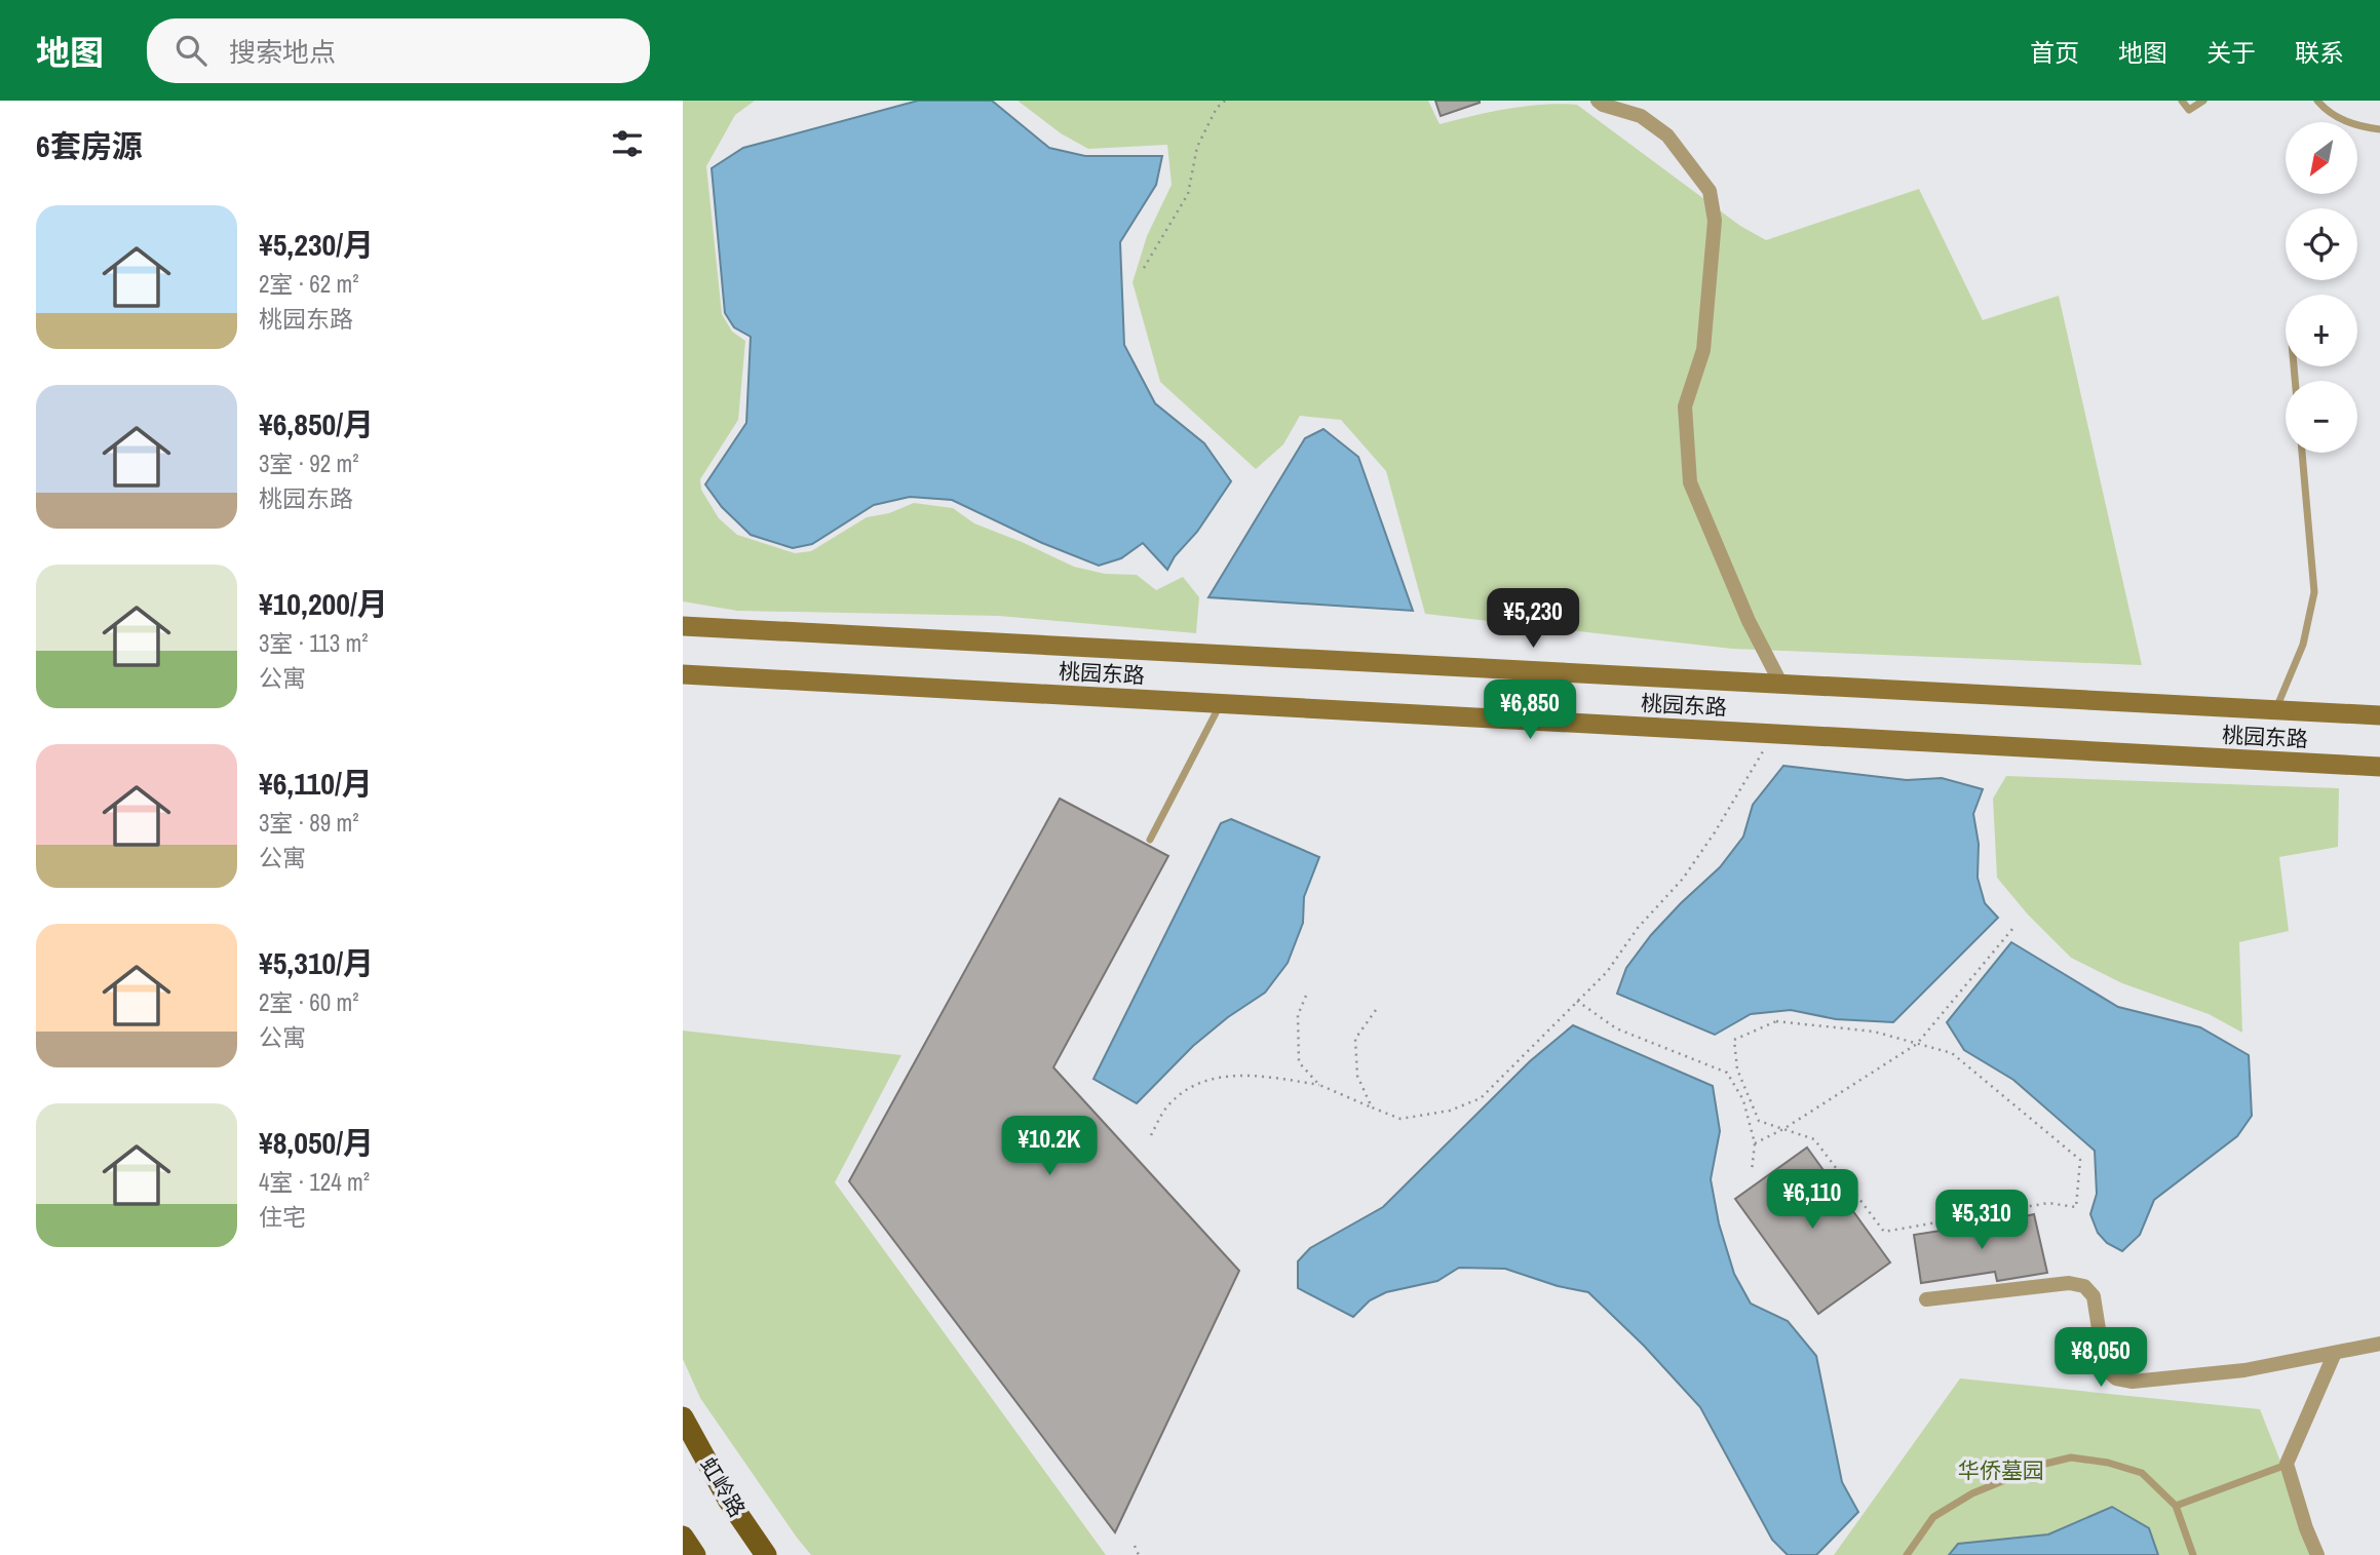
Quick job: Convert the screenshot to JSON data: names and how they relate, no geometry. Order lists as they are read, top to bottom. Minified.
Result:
{"streets":{"main road":["桃园东路","虹岭路"]},"parks":["华侨墓园"],"north":"bottom left","page":{"header":"地图","search":"搜索地点","nav":["首页","地图","关于","联系"],"heading":"6套房源","map_buttons":["+","−"],"list":[{"name":"¥5,230/月","note":"2室 · 62 m² · 桃园东路"},{"name":"¥6,850/月","note":"3室 · 92 m² · 桃园东路"},{"name":"¥10,200/月","note":"3室 · 113 m² · 公寓"},{"name":"¥6,110/月","note":"3室 · 89 m² · 公寓"},{"name":"¥5,310/月","note":"2室 · 60 m² · 公寓"},{"name":"¥8,050/月","note":"4室 · 124 m² · 住宅"}],"price":["¥5,230","¥6,850","¥10.2K","¥6,110","¥5,310","¥8,050"]}}
